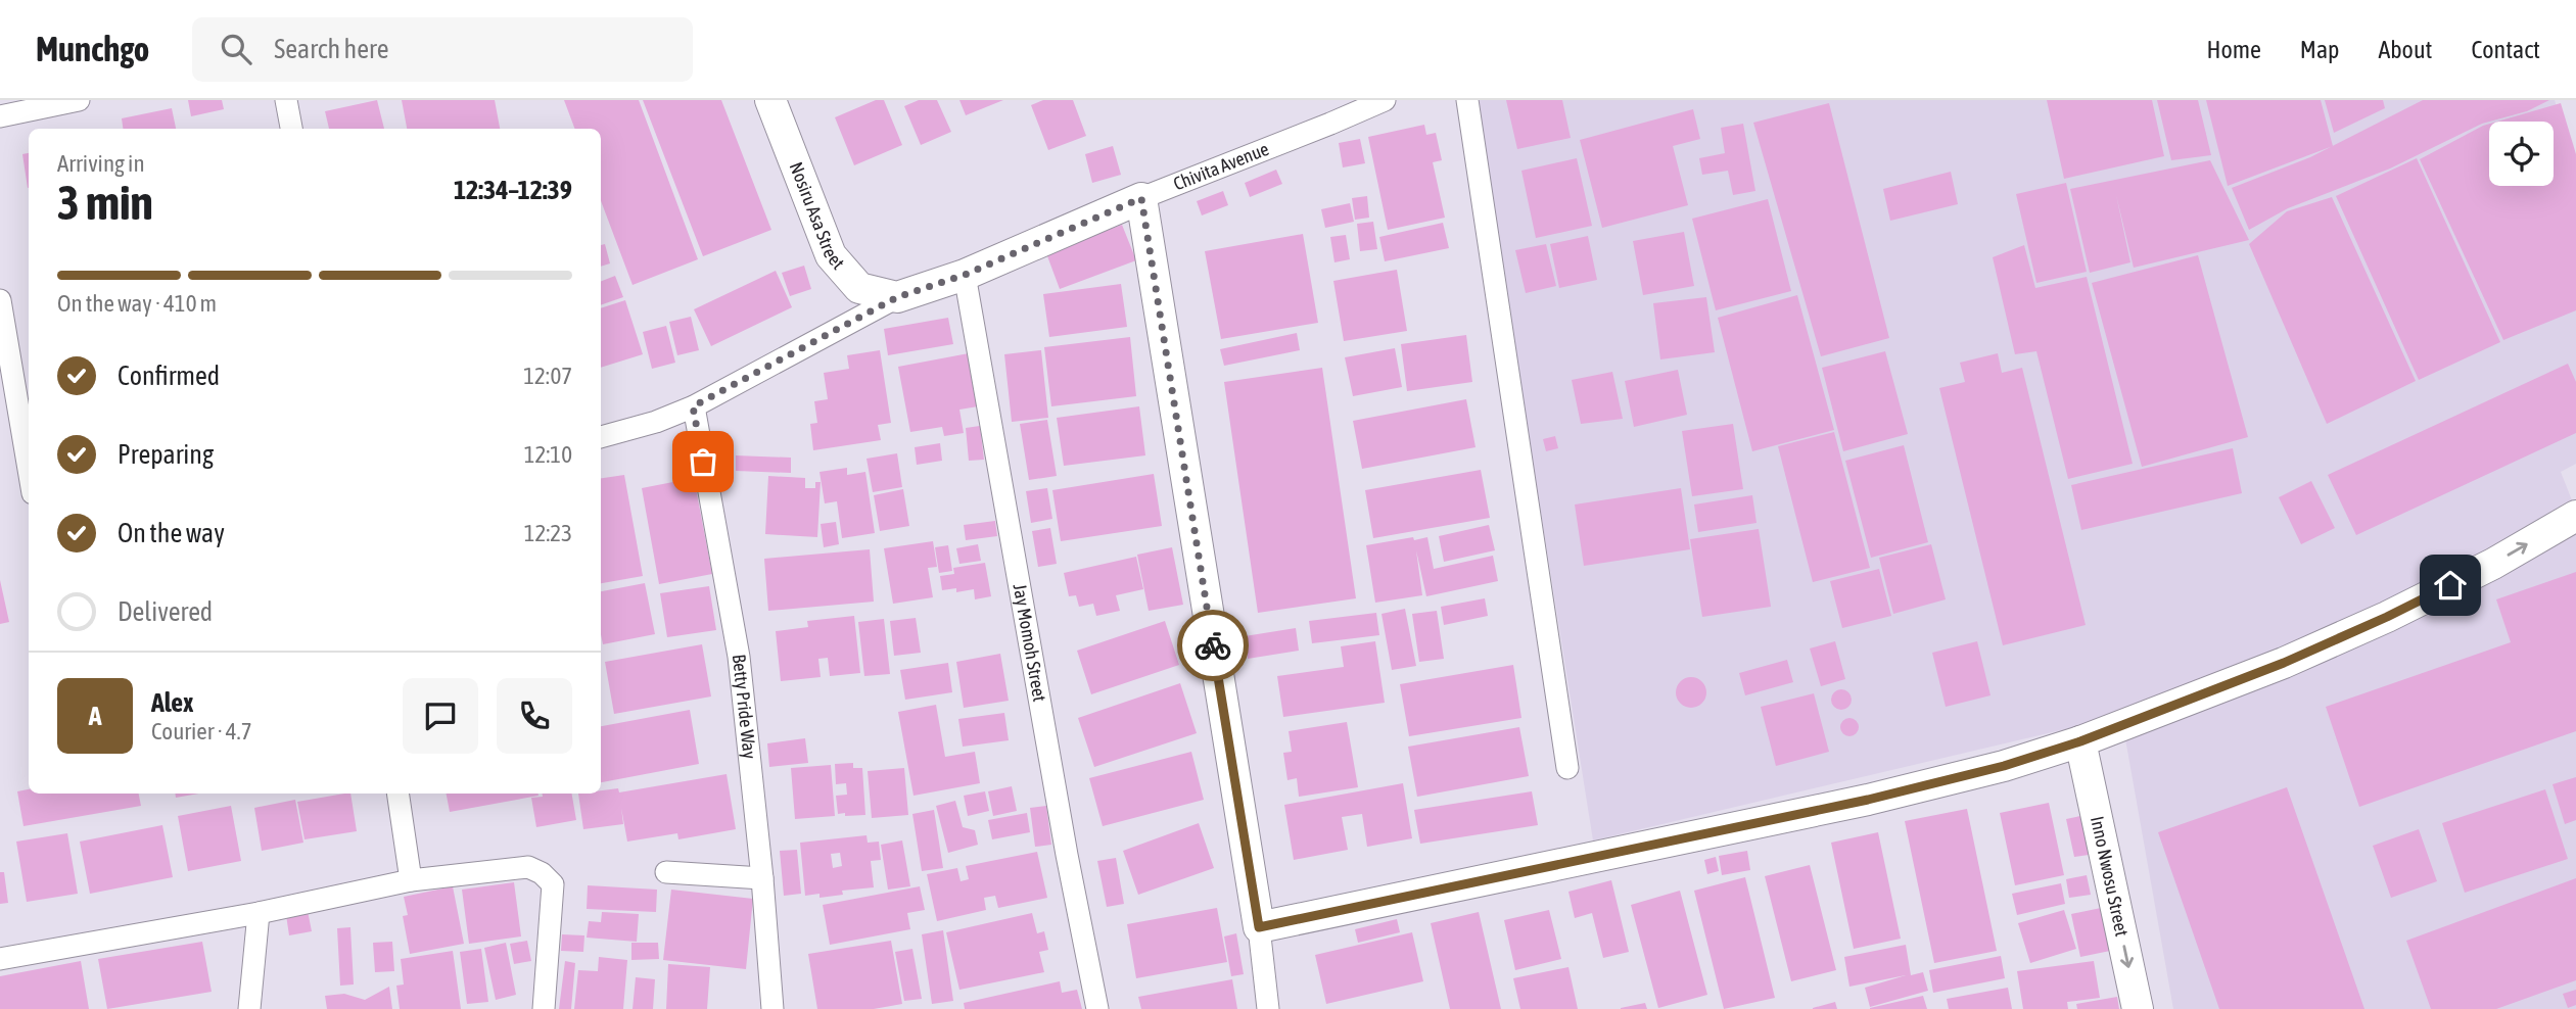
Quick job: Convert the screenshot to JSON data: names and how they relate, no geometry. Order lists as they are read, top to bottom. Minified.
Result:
{"streets":{"street":["Chivita Avenue","Nosiru Asa Street","Jay Momoh Street","Betty Pride Way","Inno Nwosu Street"]},"crossings":[["Chivita Avenue","Nosiru Asa Street"],["Chivita Avenue","Jay Momoh Street"]],"one_way":["Inno Nwosu Street"],"page":{"header":"Munchgo","search":"Search here","nav":["Home","Map","About","Contact"],"heading":["3 min","Arriving in","12:34–12:39"],"panel":["Alex","Courier · 4.7"],"bar":"On the way · 410 m","list":[["Confirmed","12:07"],["Preparing","12:10"],["On the way","12:23"],"Delivered"],"round":"A"}}
